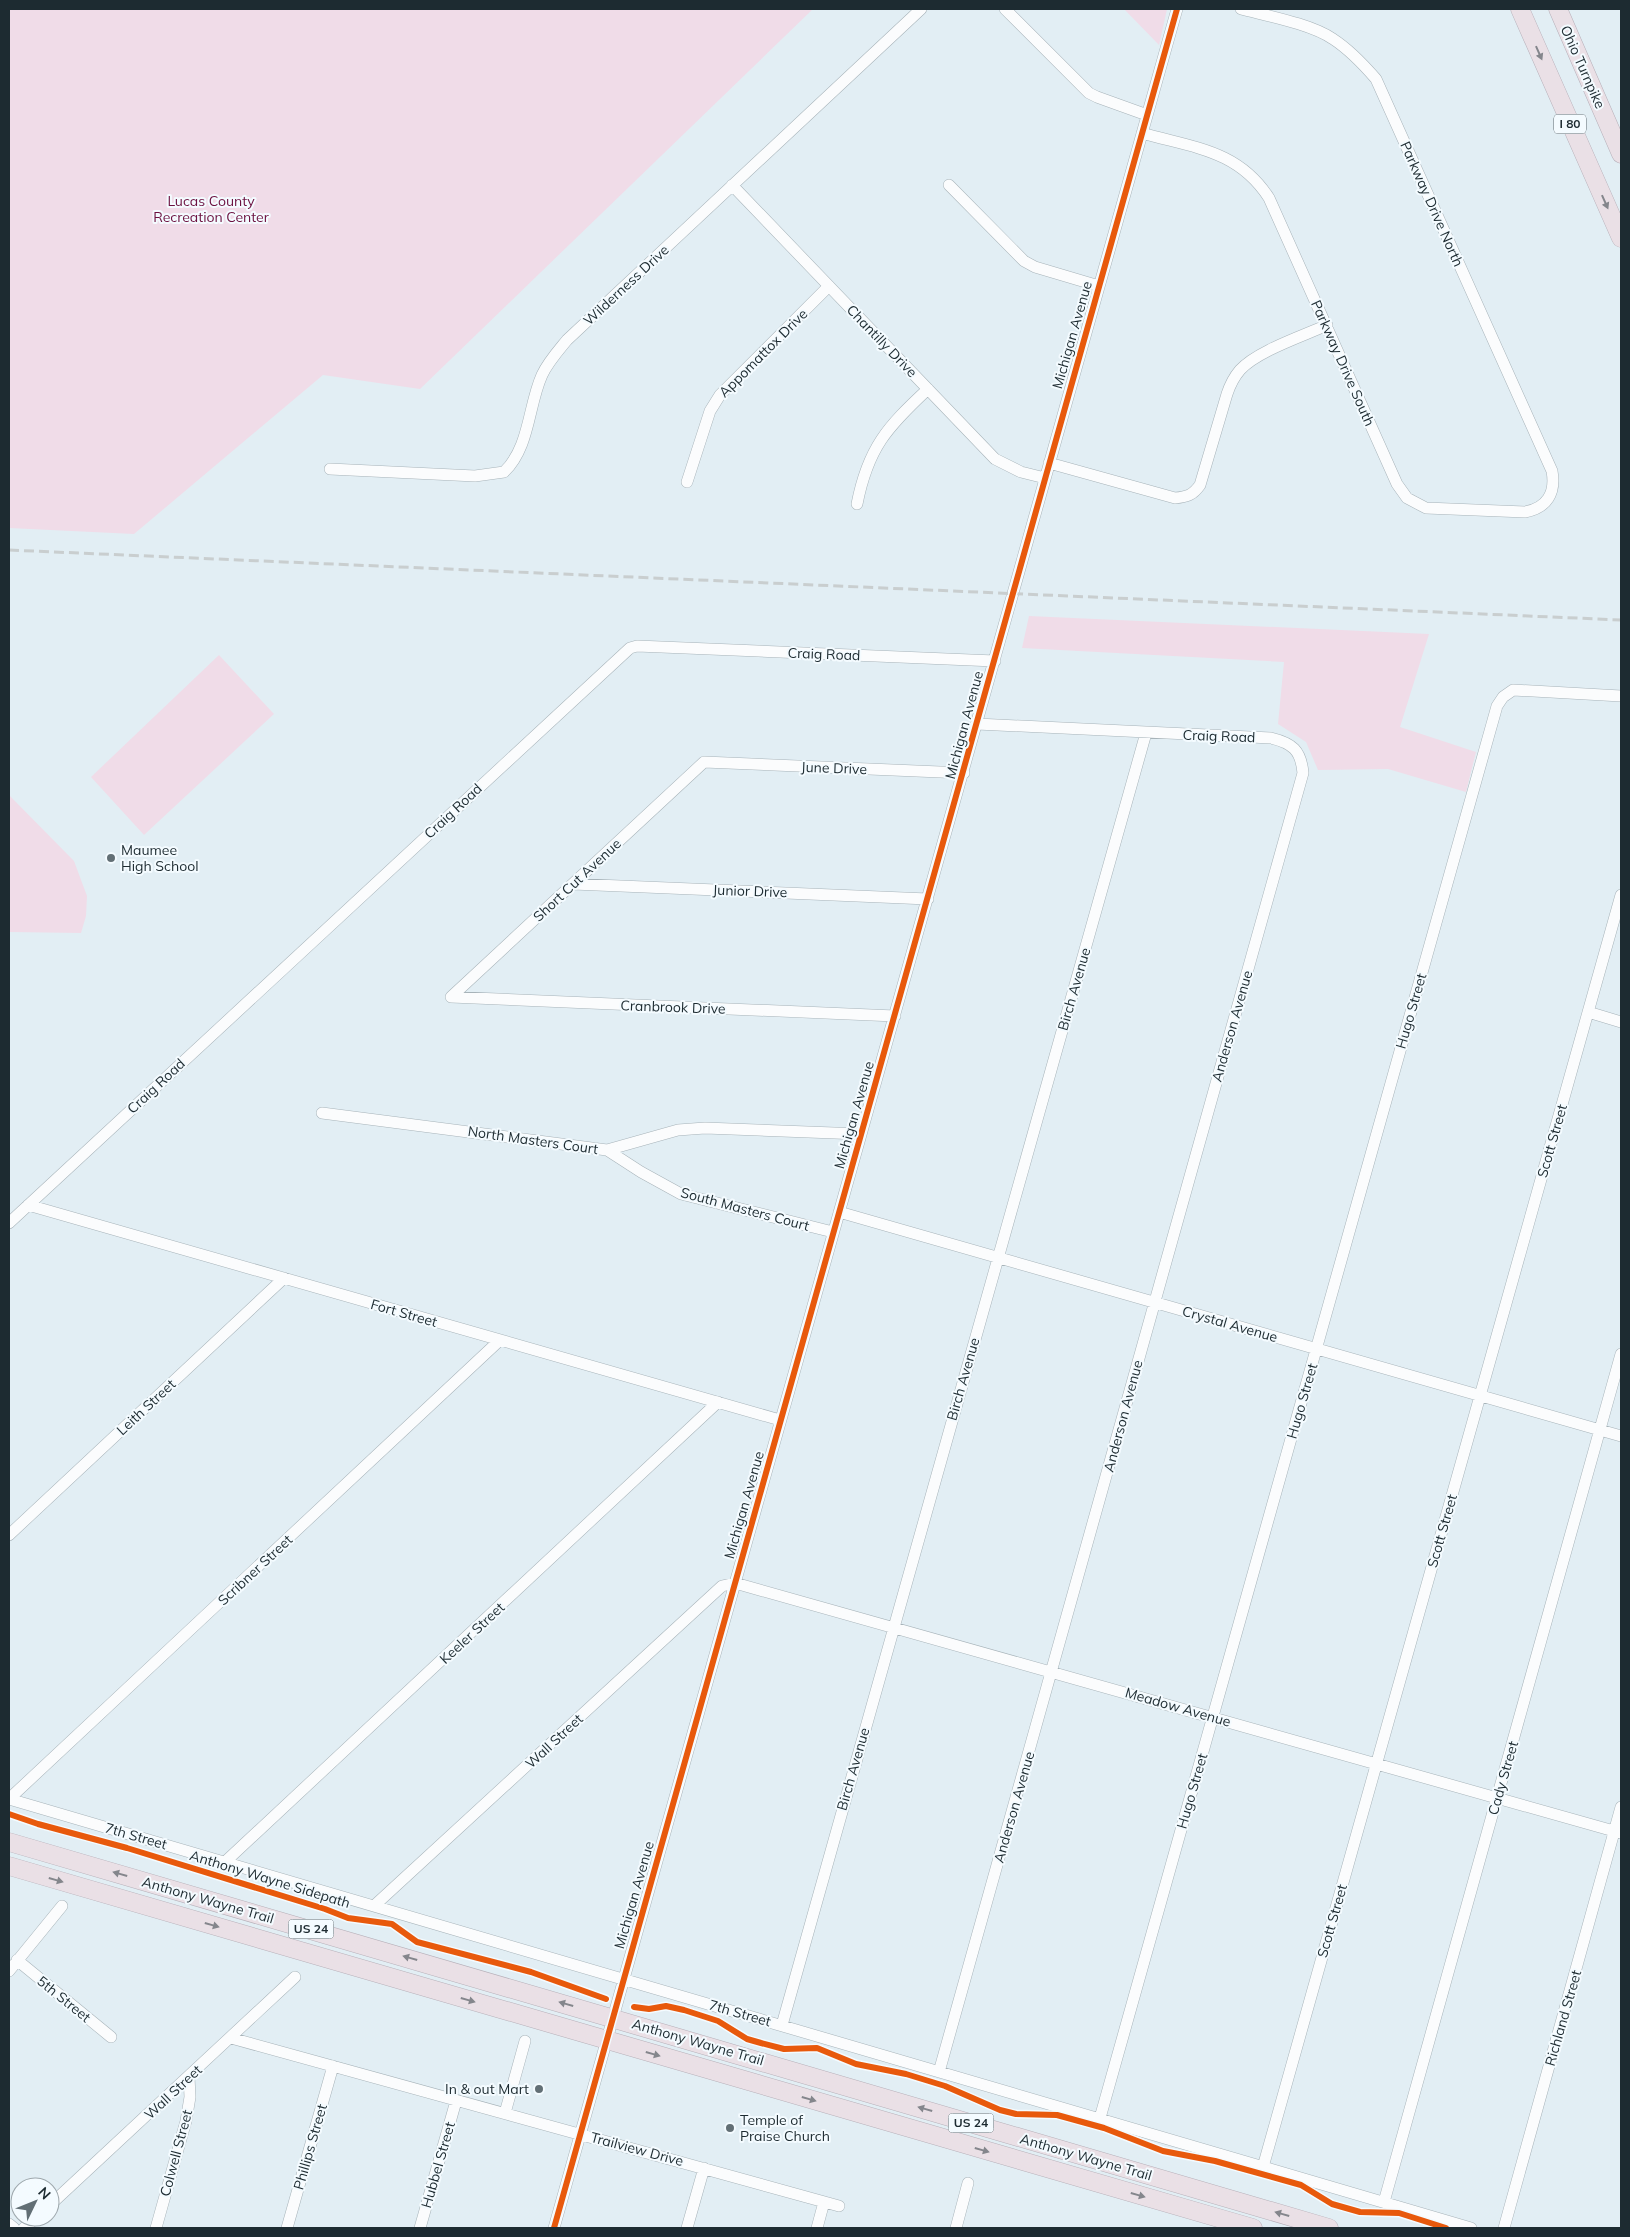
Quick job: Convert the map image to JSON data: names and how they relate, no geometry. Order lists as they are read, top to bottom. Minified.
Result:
{"streets":{"highway":["Ohio Turnpike","I 80","Anthony Wayne Trail","US 24"],"street":["Parkway Drive North","Wilderness Drive","Michigan Avenue","Chantilly Drive","Appomattox Drive","Parkway Drive South","Craig Road","June Drive","Short Cut Avenue","Junior Drive","Birch Avenue","Cranbrook Drive","Hugo Street","Anderson Avenue","North Masters Court","Scott Street","South Masters Court","Fort Street","Crystal Avenue","Leith Street","Scribner Street","Keeler Street","Meadow Avenue","Wall Street","Cady Street","7th Street","5th Street","Richland Street","Phillips Street","Trailview Drive","Colwell Street","Hubbel Street"],"cycle path":["Anthony Wayne Sidepath"]},"crossings":[["Parkway Drive North","Parkway Drive South"],["Wilderness Drive","Chantilly Drive"],["Michigan Avenue","Chantilly Drive"],["Michigan Avenue","Parkway Drive South"],["Michigan Avenue","Craig Road"],["Michigan Avenue","June Drive"],["Michigan Avenue","Junior Drive"],["Michigan Avenue","Cranbrook Drive"],["Michigan Avenue","North Masters Court"],["Michigan Avenue","South Masters Court"],["Michigan Avenue","Fort Street"],["Michigan Avenue","Crystal Avenue"],["Michigan Avenue","Meadow Avenue"],["Michigan Avenue","Wall Street"],["Michigan Avenue","7th Street"],["Michigan Avenue","Anthony Wayne Trail"],["Michigan Avenue","Trailview Drive"],["Chantilly Drive","Appomattox Drive"],["Craig Road","Birch Avenue"],["Craig Road","Anderson Avenue"],["Craig Road","Fort Street"],["June Drive","Short Cut Avenue"],["Short Cut Avenue","Junior Drive"],["Short Cut Avenue","Cranbrook Drive"],["Birch Avenue","Crystal Avenue"],["Birch Avenue","Meadow Avenue"],["Birch Avenue","7th Street"],["Hugo Street","Crystal Avenue"],["Hugo Street","Meadow Avenue"],["Hugo Street","7th Street"],["Anderson Avenue","Crystal Avenue"],["Anderson Avenue","Meadow Avenue"],["Anderson Avenue","7th Street"],["North Masters Court","South Masters Court"],["Scott Street","Crystal Avenue"],["Scott Street","Meadow Avenue"],["Scott Street","7th Street"],["Fort Street","Leith Street"],["Fort Street","Scribner Street"],["Fort Street","Keeler Street"],["Crystal Avenue","Cady Street"],["Scribner Street","7th Street"],["Keeler Street","7th Street"],["Meadow Avenue","Wall Street"],["Meadow Avenue","Cady Street"],["Meadow Avenue","Richland Street"],["Wall Street","7th Street"],["Wall Street","Trailview Drive"],["Wall Street","Colwell Street"],["Cady Street","7th Street"],["Phillips Street","Trailview Drive"],["Trailview Drive","Hubbel Street"]],"parks":["Lucas County Recreation Center"],"places":["Maumee High School","In & out Mart","Temple of Praise Church"],"north":"top right"}
